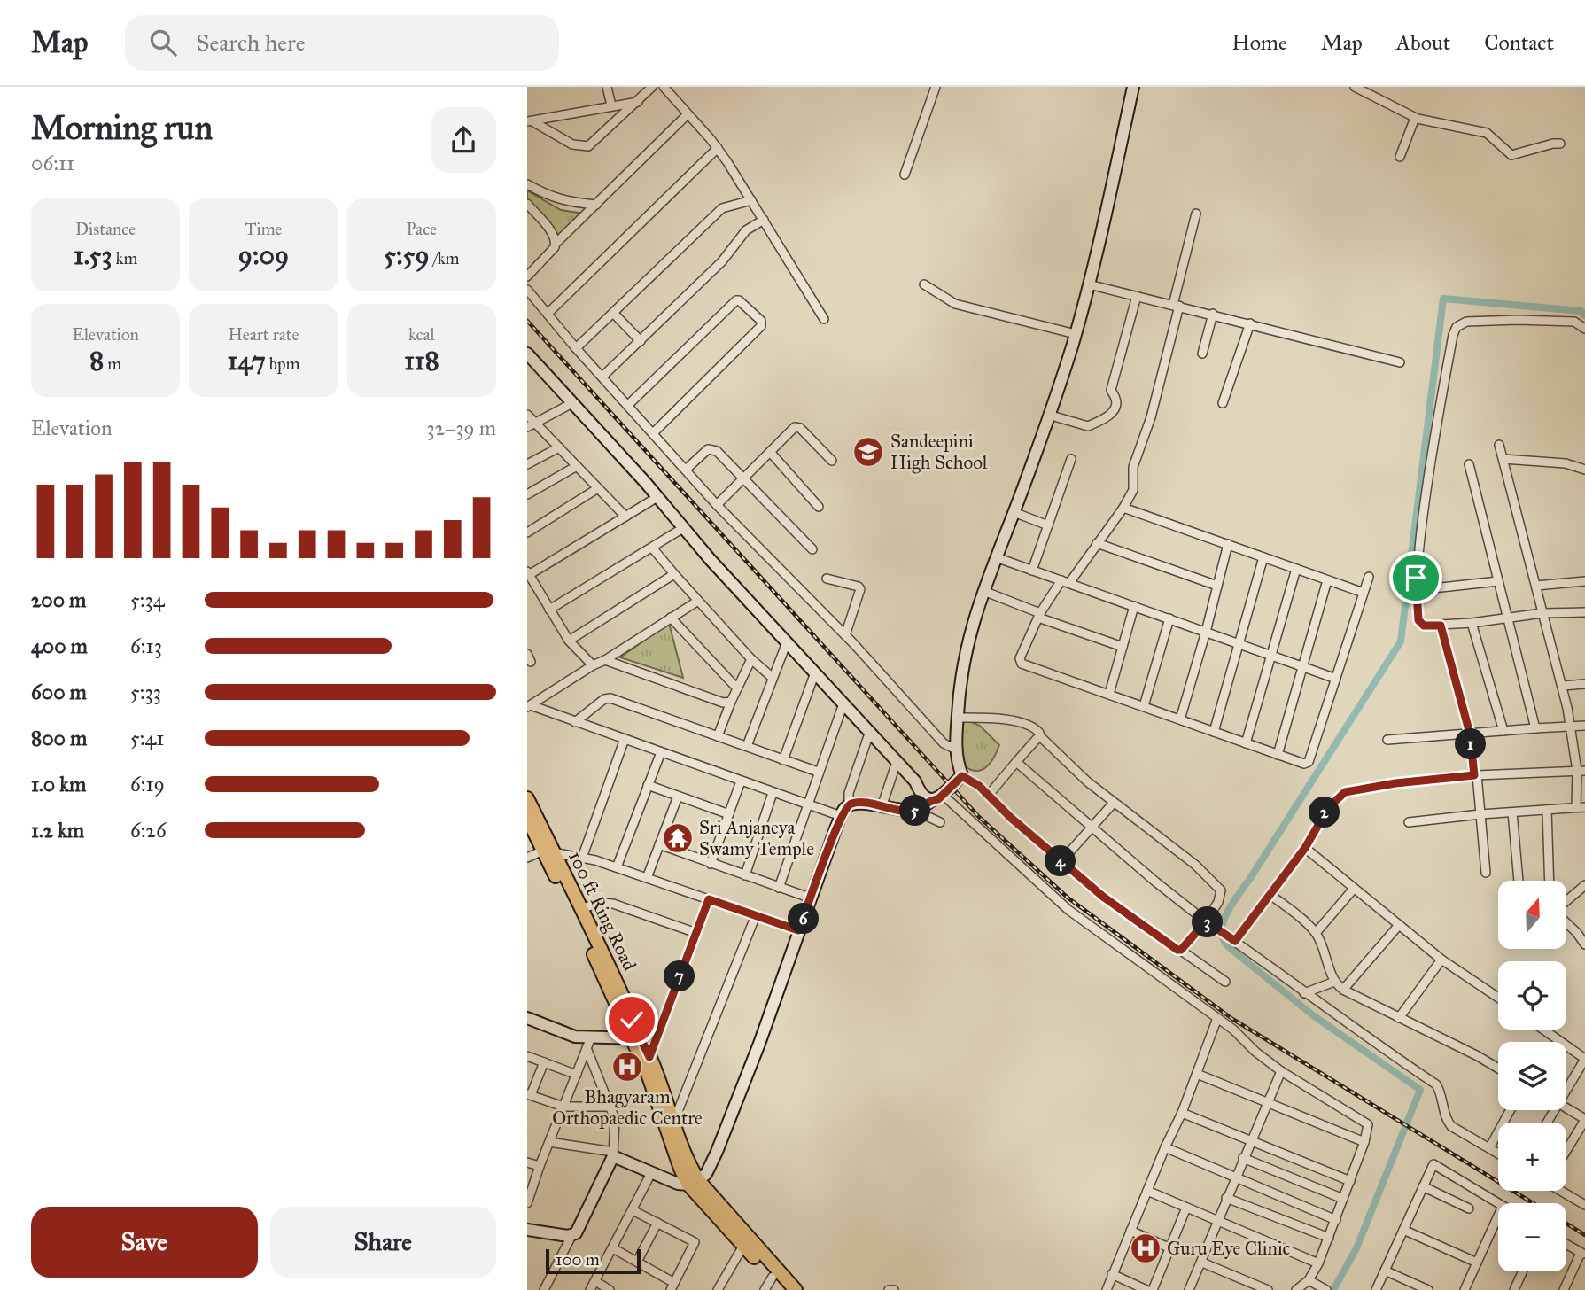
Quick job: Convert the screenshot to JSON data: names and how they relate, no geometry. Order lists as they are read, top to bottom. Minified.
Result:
{"streets":{"main road":["100 ft Ring Road"]},"places":{"school or university":["Sandeepini High School"],"temple":["Sri Anjaneya Swamy Temple"],"hospital":["Bhagyaram Orthopaedic Centre","Guru Eye Clinic"]},"scale_bar":"100 m","north":"top","page":{"header":"Map","search":"Search here","nav":["Home","Map","About","Contact"],"heading":["Morning run","06:11"],"stats":[["Distance","1.53 km"],["Time","9:09"],["Pace","5:59 /km"],["Elevation","8 m"],["Heart rate","147 bpm"],["kcal","118"]],"chart":["Elevation","32–39 m"],"list":[{"name":"200 m","note":"5:34"},{"name":"400 m","note":"6:13"},{"name":"600 m","note":"5:33"},{"name":"800 m","note":"5:41"},{"name":"1.0 km","note":"6:19"},{"name":"1.2 km","note":"6:26"}],"pins":["1","5","2","4","6","3","7"],"map_buttons":["+","−"],"buttons":["Save","Share"],"scale":"100 m"}}
